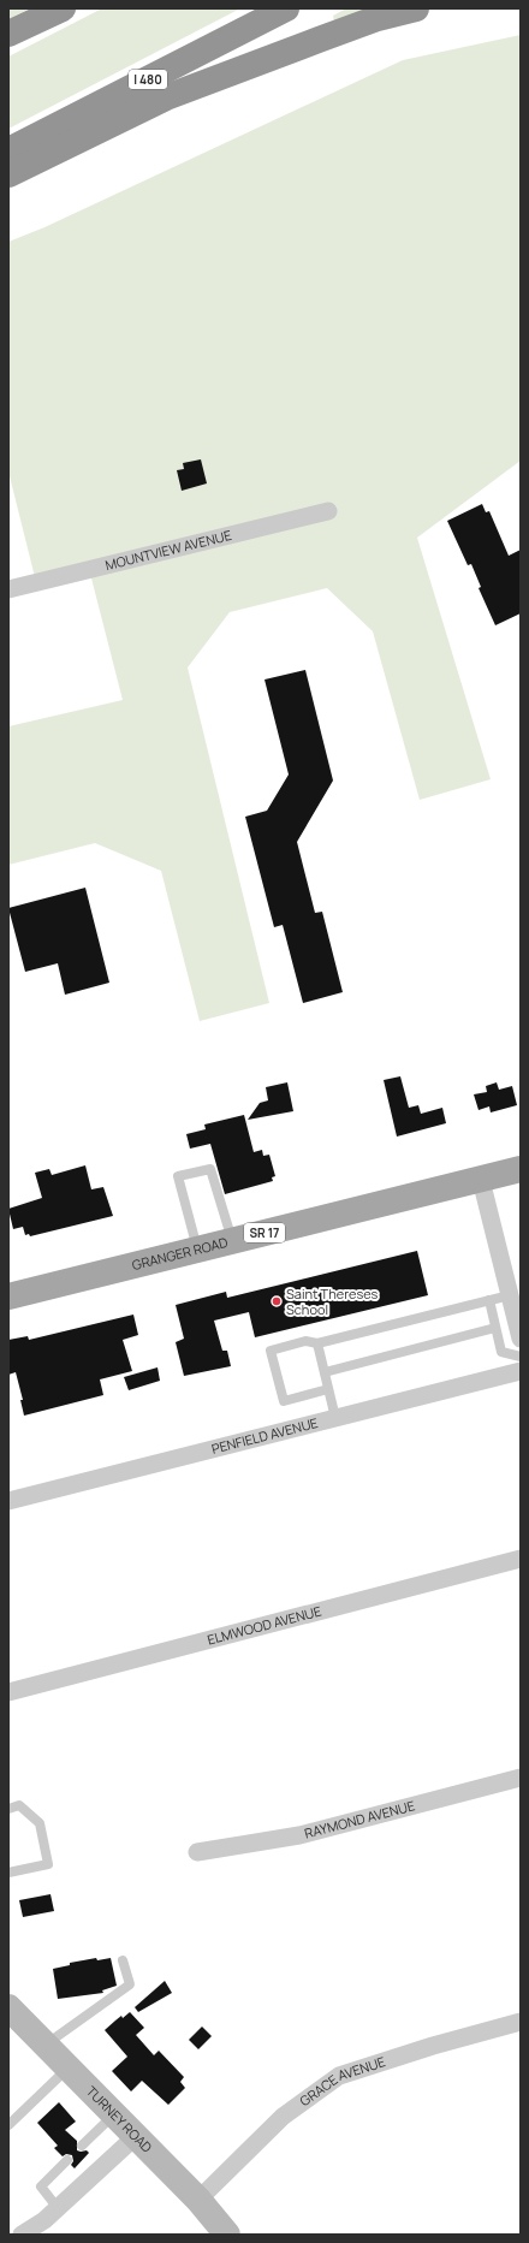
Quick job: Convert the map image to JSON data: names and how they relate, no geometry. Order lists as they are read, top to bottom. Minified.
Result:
{"streets":{"highway":["I 480"],"main road":["SR 17","GRANGER ROAD","TURNEY ROAD"],"street":["MOUNTVIEW AVENUE","PENFIELD AVENUE","ELMWOOD AVENUE","RAYMOND AVENUE","GRACE AVENUE"]},"crossings":[["GRACE AVENUE","TURNEY ROAD"]],"places":["Saint Thereses School"]}
